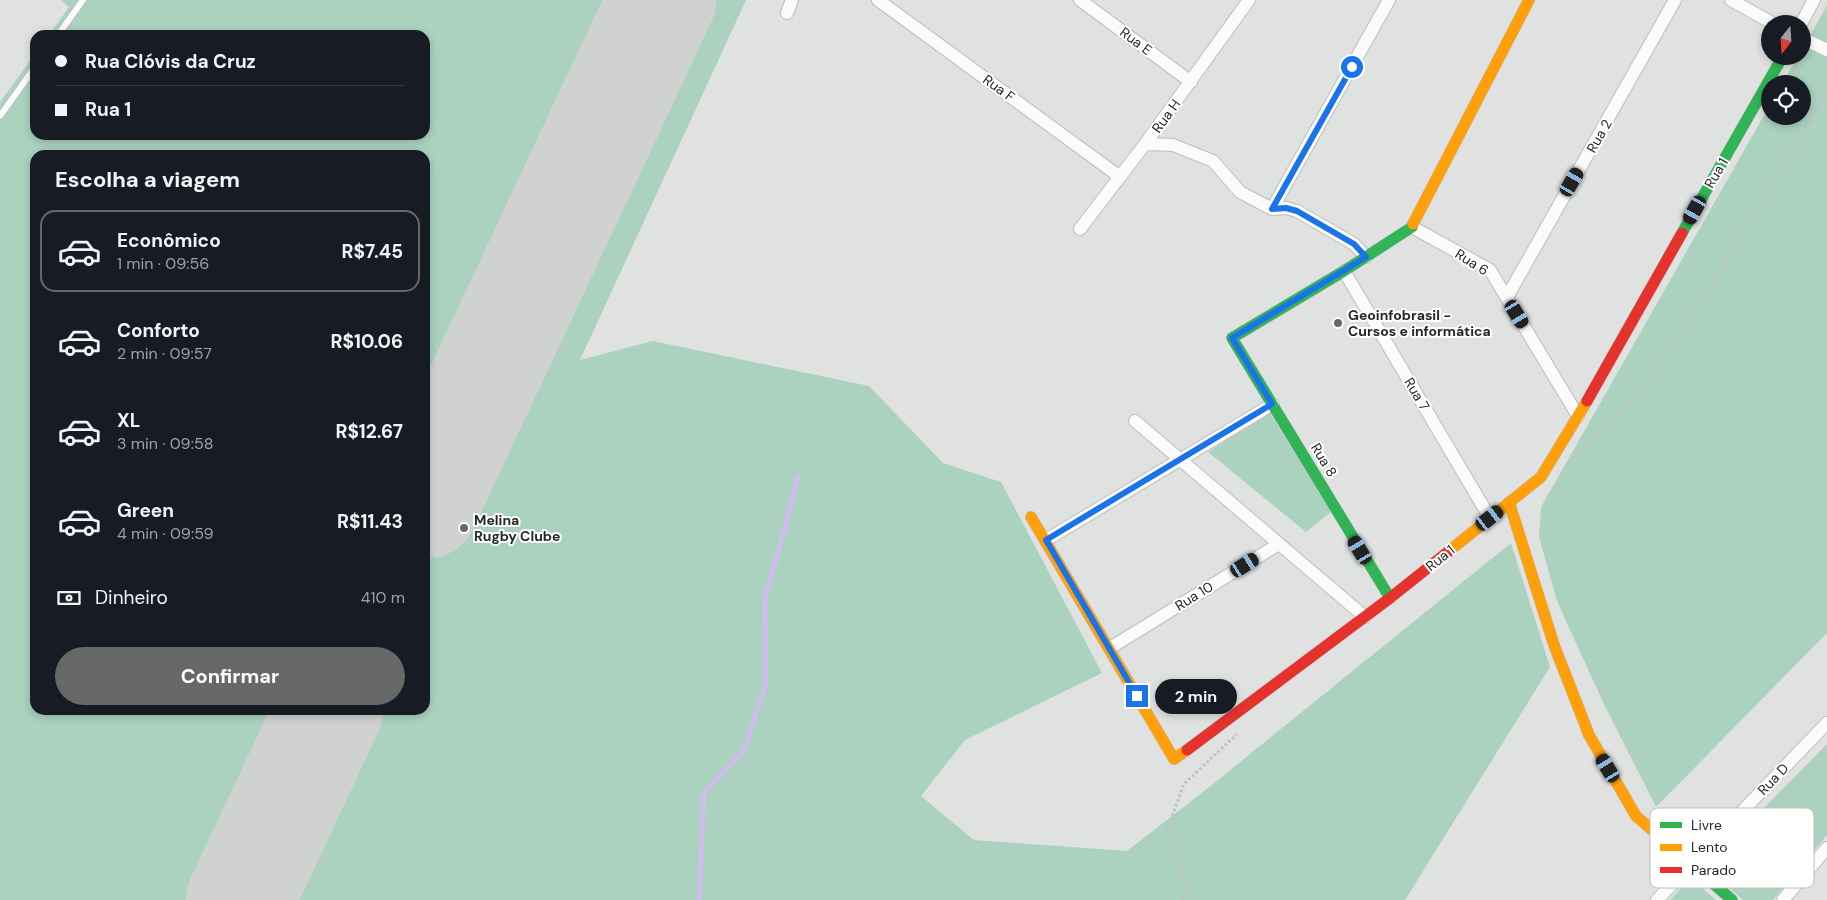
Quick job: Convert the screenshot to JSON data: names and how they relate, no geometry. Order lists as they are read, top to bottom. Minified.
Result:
{"streets":{"street":["Rua E","Rua F","Rua H","Rua 2","Rua 1","Rua 6","Rua 7","Rua 8","Rua 10","Rua D"]},"crossings":[["Rua E","Rua H"],["Rua F","Rua H"],["Rua 2","Rua 6"],["Rua 1","Rua 6"],["Rua 1","Rua 7"],["Rua 1","Rua 8"],["Rua 1","Rua 10"],["Rua 7","Rua 8"]],"places":["Geoinfobrasil - Cursos e informática","Melina Rugby Clube"],"legend":["Livre","Lento","Parado"],"north":"bottom","page":{"banner":["Rua Clóvis da Cruz","Rua 1"],"heading":"Escolha a viagem","list":[{"name":"Econômico","note":"1 min · 09:56","value":"R$7.45"},{"name":"Conforto","note":"2 min · 09:57","value":"R$10.06"},{"name":"XL","note":"3 min · 09:58","value":"R$12.67"},{"name":"Green","note":"4 min · 09:59","value":"R$11.43"}],"pay":["Dinheiro","410 m"],"buttons":"Confirmar","bubble":"2 min"}}
